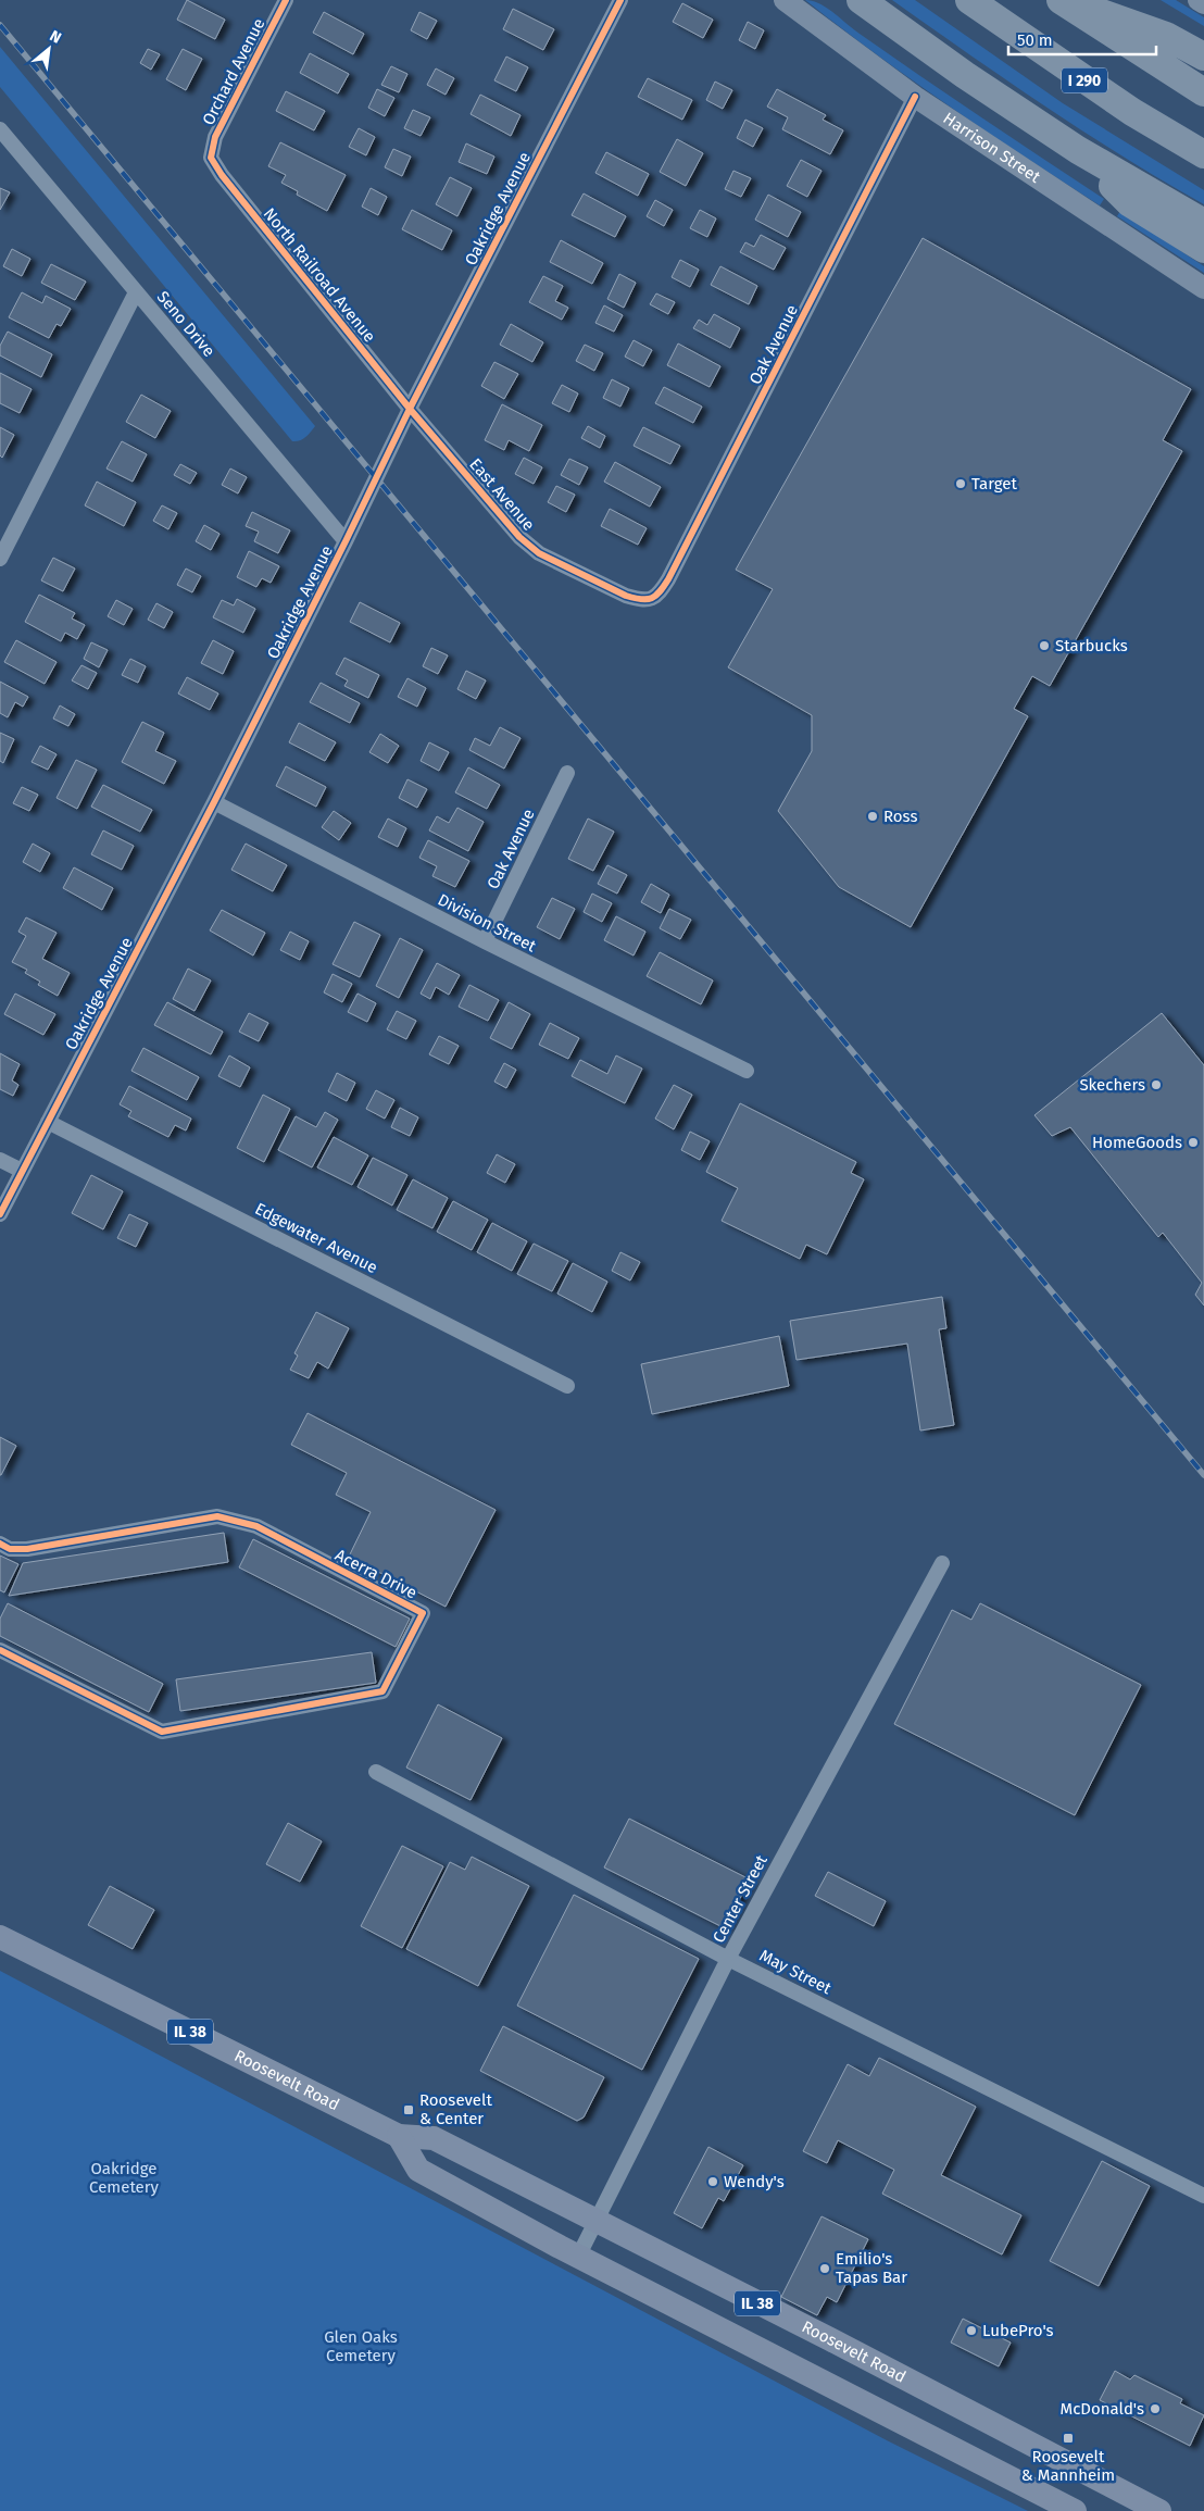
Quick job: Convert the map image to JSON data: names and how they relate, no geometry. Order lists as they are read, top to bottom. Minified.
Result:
{"streets":{"highway":["I 290"],"main road":["Harrison Street","IL 38","Roosevelt Road"],"street":["Orchard Avenue","Oakridge Avenue","North Railroad Avenue","Seno Drive","Oak Avenue","East Avenue","Division Street","Edgewater Avenue","Acerra Drive","Center Street","May Street"]},"crossings":[["Orchard Avenue","North Railroad Avenue"],["Harrison Street","Oak Avenue"],["Oakridge Avenue","North Railroad Avenue"],["Oakridge Avenue","Seno Drive"],["Oakridge Avenue","East Avenue"],["Oakridge Avenue","Division Street"],["Oakridge Avenue","Edgewater Avenue"],["North Railroad Avenue","East Avenue"],["Oak Avenue","East Avenue"],["Oak Avenue","Division Street"],["Center Street","May Street"],["Center Street","IL 38"],["Center Street","Roosevelt Road"],["IL 38","Roosevelt Road"]],"parks":["Oakridge Cemetery","Glen Oaks Cemetery"],"places":{"other":["Target","Starbucks","Ross","Skechers","HomeGoods","Wendy's","Emilio's Tapas Bar","LubePro's","McDonald's"],"transit":["Roosevelt & Center","Roosevelt & Mannheim"]},"scale_bar":"50 m","north":"top right"}
